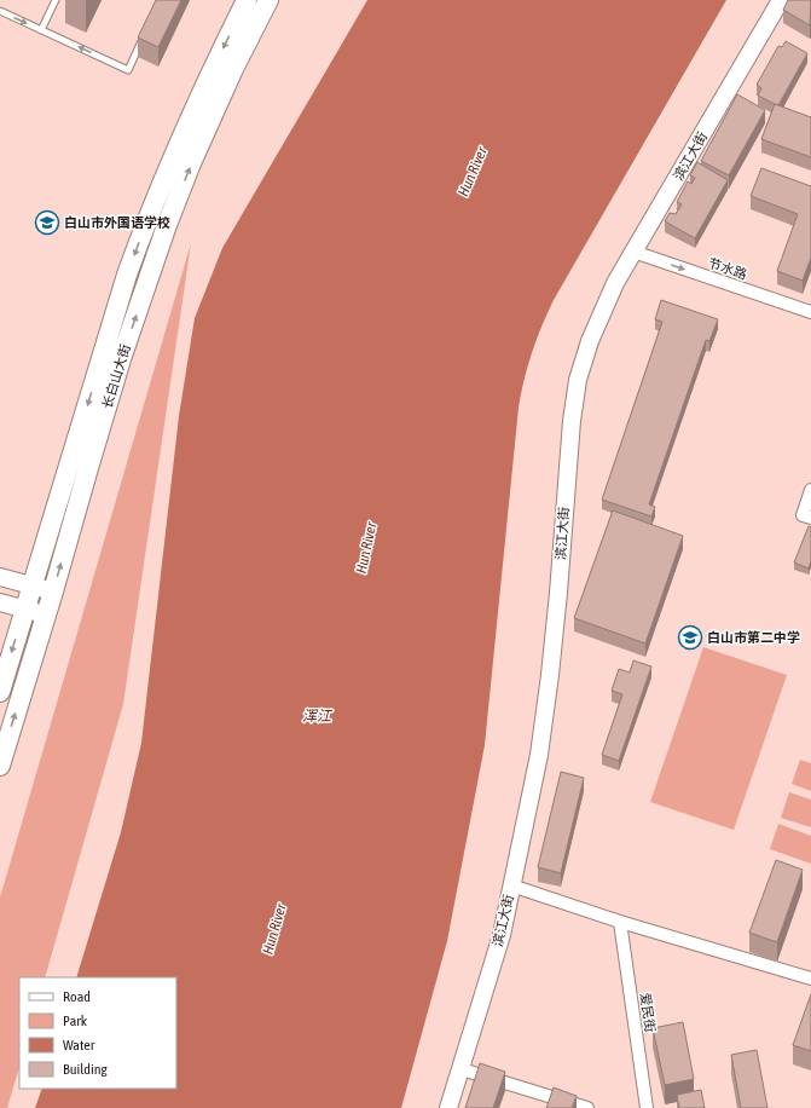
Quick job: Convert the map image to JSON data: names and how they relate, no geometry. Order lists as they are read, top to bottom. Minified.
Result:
{"streets":{"main road":["长白山大街"],"street":["滨江大街","节水路","爱民街"]},"crossings":[["滨江大街","节水路"]],"one_way":["节水路"],"water":["Hun River","浑江"],"places":{"school or university":["白山市外国语学校","白山市第二中学"]},"legend":["Road","Park","Water","Building"]}
